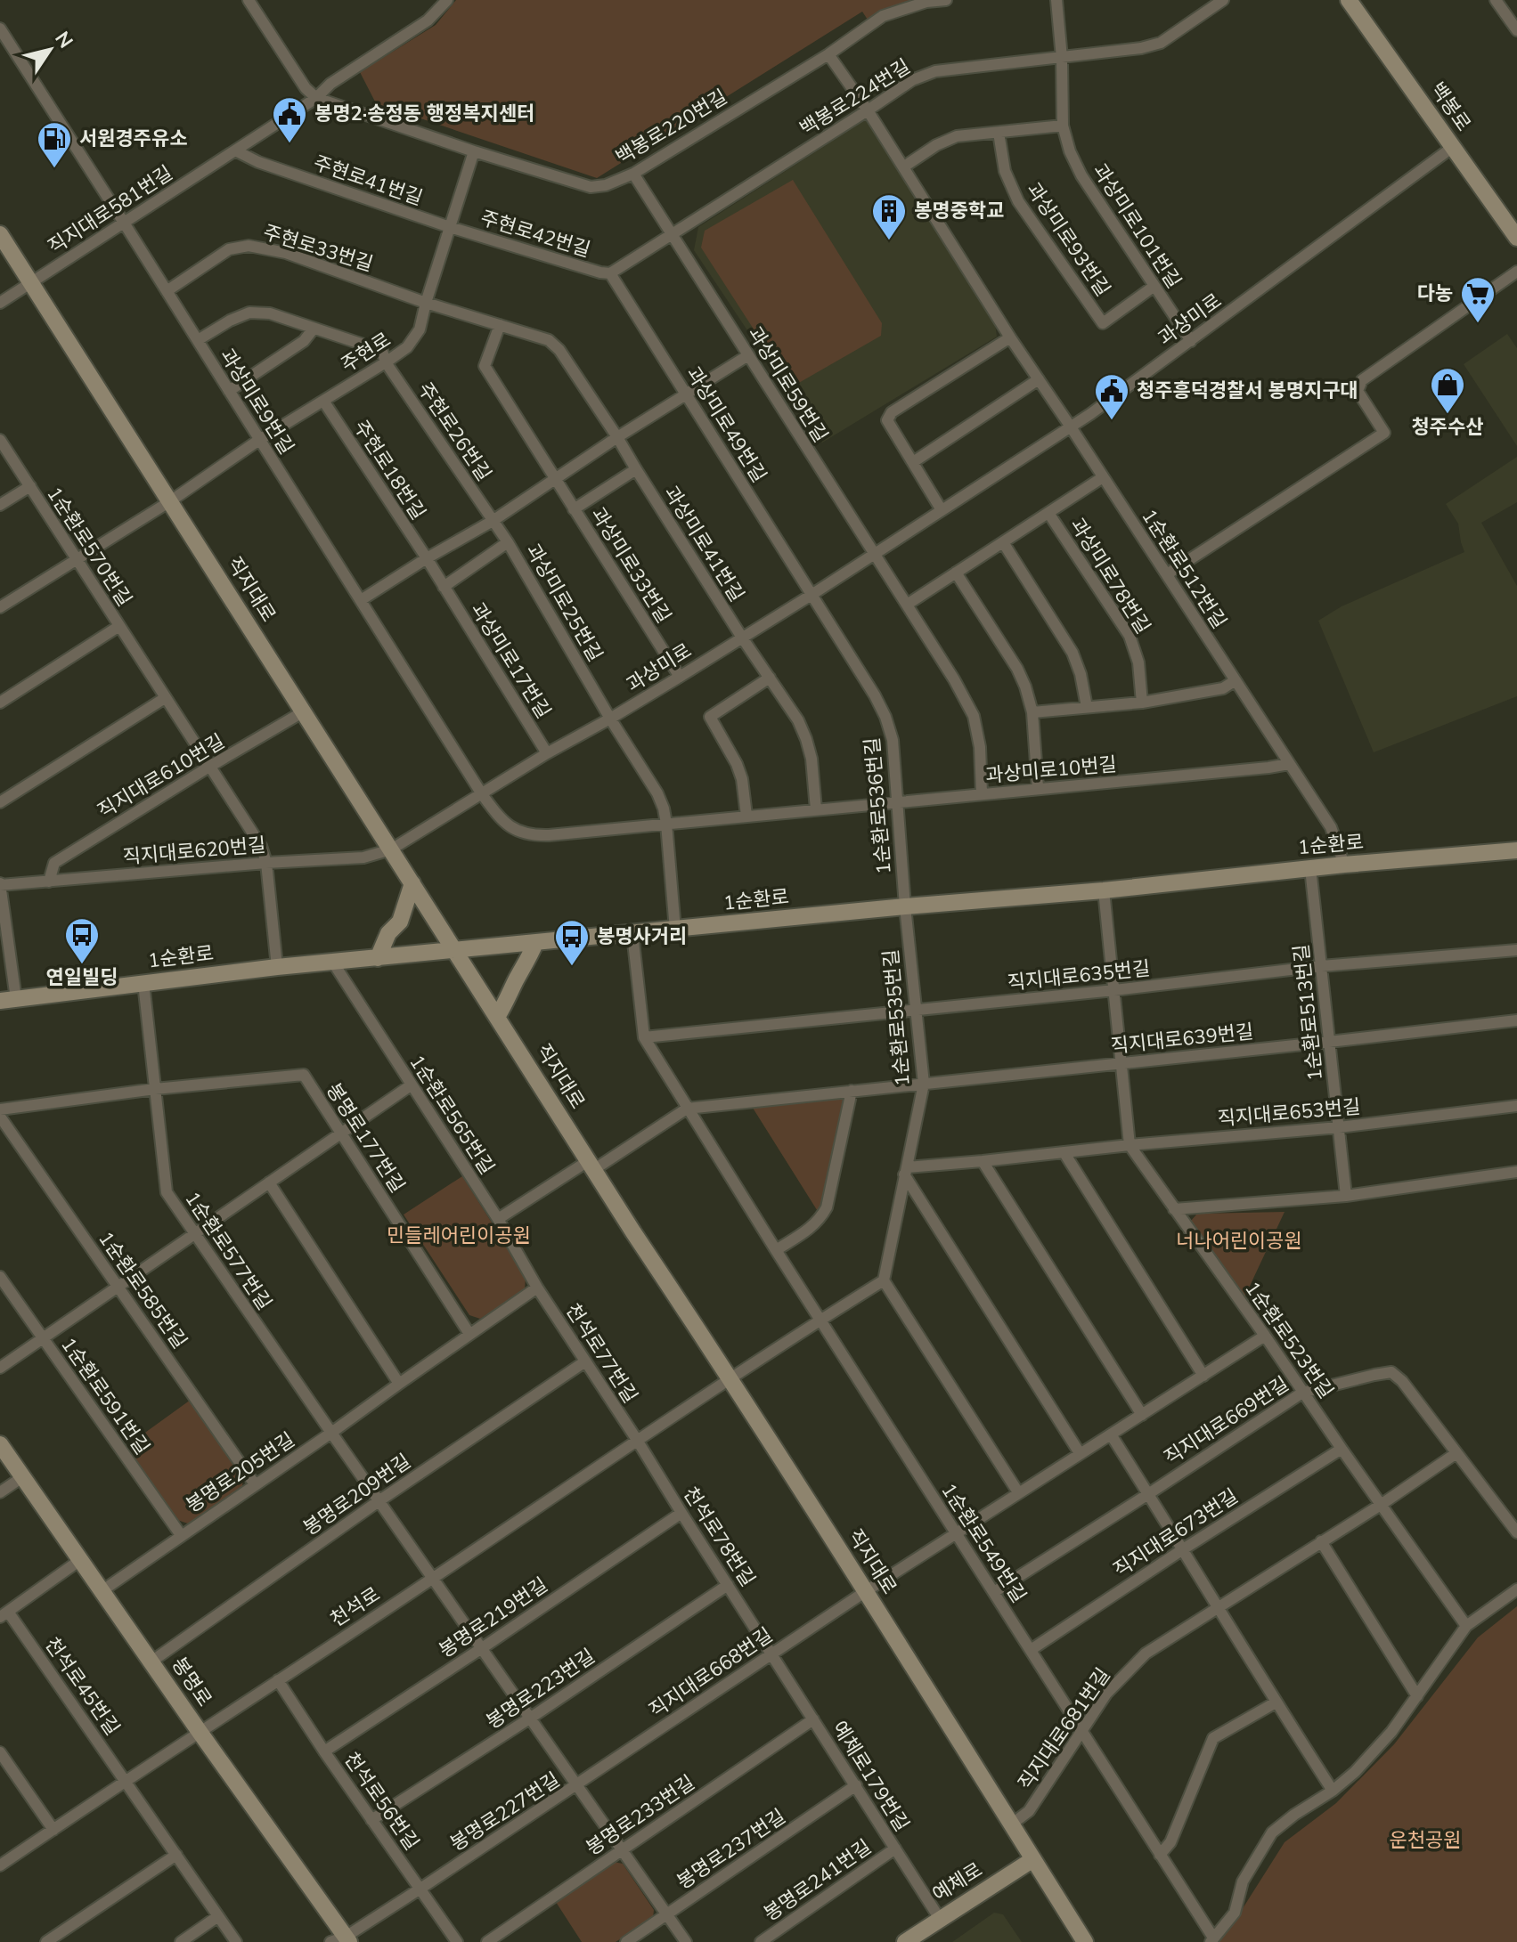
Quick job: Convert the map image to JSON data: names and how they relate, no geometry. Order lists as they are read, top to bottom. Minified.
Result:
{"streets":{"street":["백봉로224번길","백봉로","백봉로220번길","주현로41번길","직지대로581번길","과상미로101번길","주현로42번길","과상미로93번길","주현로33번길","과상미로","주현로","과상미로59번길","과상미로9번길","과상미로49번길","주현로26번길","주현로18번길","과상미로41번길","1순환로570번길","과상미로33번길","1순환로512번길","과상미로78번길","직지대로","과상미로25번길","과상미로17번길","과상미로10번길","직지대로610번길","1순환로536번길","1순환로","직지대로620번길","직지대로635번길","1순환로513번길","1순환로535번길","직지대로639번길","직지대로653번길","1순환로565번길","봉명로177번길","1순환로577번길","1순환로585번길","1순환로523번길","천석로77번길","1순환로591번길","직지대로669번길","봉명로205번길","봉명로209번길","직지대로673번길","천석로78번길","1순환로549번길","천석로","봉명로219번길","직지대로668번길","봉명로","천석로45번길","봉명로223번길","직지대로681번길","예체로179번길","천석로56번길","봉명로227번길","봉명로233번길","봉명로237번길","봉명로241번길","예체로"]},"crossings":[["백봉로224번길","과상미로101번길"],["백봉로224번길","주현로42번길"],["백봉로224번길","과상미로59번길"],["백봉로224번길","과상미로49번길"],["백봉로224번길","1순환로512번길"],["백봉로","과상미로"],["백봉로220번길","직지대로581번길"],["백봉로220번길","주현로"],["백봉로220번길","과상미로59번길"],["백봉로220번길","1순환로512번길"],["주현로41번길","직지대로581번길"],["주현로41번길","주현로42번길"],["주현로41번길","주현로"],["직지대로581번길","과상미로9번길"],["직지대로581번길","직지대로"],["과상미로101번길","과상미로93번길"],["과상미로101번길","과상미로"],["주현로42번길","주현로"],["주현로42번길","과상미로49번길"],["주현로33번길","주현로"],["주현로33번길","과상미로9번길"],["주현로33번길","과상미로41번길"],["주현로33번길","과상미로33번길"],["과상미로","과상미로59번길"],["과상미로","과상미로9번길"],["과상미로","과상미로49번길"],["과상미로","과상미로41번길"],["과상미로","과상미로33번길"],["과상미로","1순환로512번길"],["과상미로","직지대로"],["과상미로","과상미로25번길"],["과상미로","과상미로17번길"],["과상미로","과상미로10번길"],["과상미로","1순환로536번길"],["과상미로","직지대로620번길"],["주현로","과상미로9번길"],["주현로","주현로26번길"],["주현로","주현로18번길"],["주현로","1순환로570번길"],["주현로","직지대로"],["과상미로59번길","과상미로10번길"],["과상미로9번길","과상미로10번길"],["과상미로49번길","1순환로536번길"],["주현로26번길","과상미로25번길"],["주현로18번길","과상미로17번길"],["과상미로41번길","과상미로33번길"],["1순환로570번길","직지대로610번길"],["1순환로570번길","1순환로"],["1순환로570번길","직지대로620번길"],["1순환로512번길","과상미로10번길"],["1순환로512번길","1순환로"],["직지대로","직지대로610번길"],["직지대로","1순환로"],["직지대로","직지대로620번길"],["직지대로","직지대로639번길"],["직지대로","천석로"],["직지대로","직지대로668번길"],["직지대로","직지대로681번길"],["직지대로","예체로"],["과상미로25번길","과상미로10번길"],["과상미로25번길","1순환로"],["과상미로10번길","1순환로536번길"],["직지대로610번길","직지대로620번길"],["1순환로536번길","1순환로"],["1순환로536번길","1순환로535번길"],["1순환로","1순환로513번길"],["1순환로","1순환로535번길"],["1순환로","1순환로565번길"],["1순환로","1순환로577번길"],["1순환로","1순환로523번길"],["1순환로","1순환로549번길"],["직지대로635번길","1순환로513번길"],["직지대로635번길","1순환로535번길"],["직지대로635번길","1순환로523번길"],["직지대로635번길","1순환로549번길"],["1순환로513번길","직지대로639번길"],["1순환로513번길","직지대로653번길"],["1순환로535번길","직지대로639번길"],["1순환로535번길","직지대로653번길"],["직지대로639번길","1순환로565번길"],["직지대로639번길","1순환로523번길"],["직지대로639번길","1순환로549번길"],["직지대로653번길","1순환로523번길"],["1순환로565번길","천석로77번길"],["1순환로565번길","봉명로205번길"],["봉명로177번길","1순환로577번길"],["봉명로177번길","봉명로205번길"],["1순환로577번길","봉명로205번길"],["1순환로577번길","봉명로209번길"],["1순환로577번길","천석로"],["1순환로577번길","봉명로219번길"],["1순환로577번길","직지대로668번길"],["1순환로577번길","봉명로223번길"],["1순환로577번길","봉명로227번길"],["1순환로577번길","봉명로233번길"],["1순환로577번길","봉명로237번길"],["1순환로585번길","봉명로205번길"],["1순환로523번길","직지대로669번길"],["1순환로523번길","직지대로673번길"],["1순환로523번길","직지대로668번길"],["1순환로523번길","직지대로681번길"],["천석로77번길","봉명로205번길"],["천석로77번길","봉명로209번길"],["천석로77번길","천석로78번길"],["천석로77번길","천석로"],["1순환로591번길","봉명로205번길"],["직지대로669번길","1순환로549번길"],["직지대로669번길","직지대로681번길"],["봉명로205번길","봉명로"],["봉명로209번길","봉명로"],["직지대로673번길","1순환로549번길"],["천석로78번길","천석로"],["천석로78번길","봉명로219번길"],["천석로78번길","직지대로668번길"],["천석로78번길","봉명로223번길"],["천석로78번길","예체로179번길"],["1순환로549번길","직지대로668번길"],["1순환로549번길","직지대로681번길"],["천석로","봉명로"],["천석로","천석로45번길"],["천석로","천석로56번길"],["봉명로219번길","천석로56번길"],["직지대로668번길","예체로179번길"],["직지대로668번길","봉명로227번길"],["봉명로","봉명로227번길"],["봉명로223번길","천석로56번길"],["예체로179번길","봉명로233번길"],["예체로179번길","봉명로237번길"],["예체로179번길","봉명로241번길"],["예체로179번길","예체로"],["천석로56번길","봉명로227번길"]],"parks":["민들레어린이공원","너나어린이공원","운천공원"],"places":{"public building":["봉명2·송정동 행정복지센터","청주흥덕경찰서 봉명지구대"],"fuel station":["서원경주유소"],"building":["봉명중학교"],"supermarket":["다농"],"shop":["청주수산"],"bus stop":["연일빌딩","봉명사거리"]},"north":"top right"}
